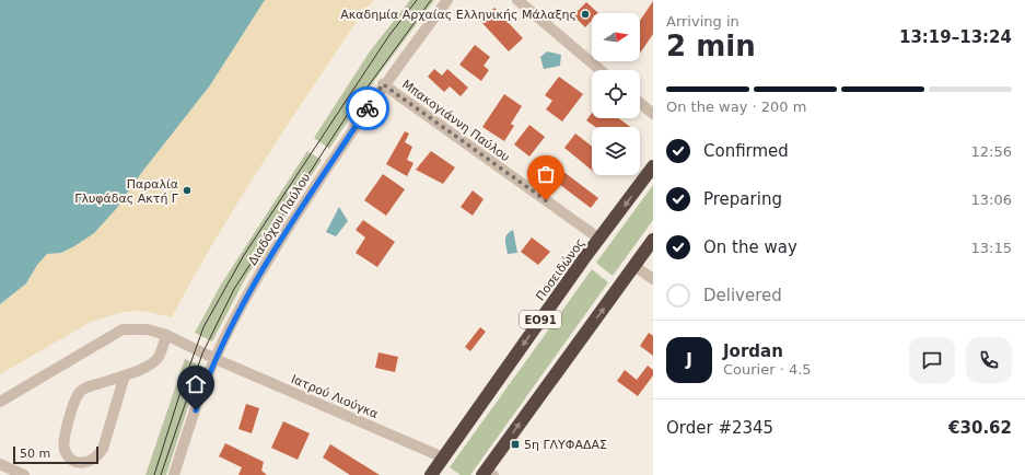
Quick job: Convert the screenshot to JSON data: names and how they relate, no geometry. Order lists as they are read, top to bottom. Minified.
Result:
{"streets":{"highway":["Ποσειδώνος","ΕΟ91"],"street":["Μπακογιάννη Παύλου","Διαδόχου Παύλου","Ιατρού Λιούγκα"]},"crossings":[["Μπακογιάννη Παύλου","Διαδόχου Παύλου"],["Μπακογιάννη Παύλου","Ποσειδώνος"],["Διαδόχου Παύλου","Ιατρού Λιούγκα"],["Ποσειδώνος","Ιατρού Λιούγκα"]],"places":{"other":["Ακαδημία Αρχαίας Ελληνικής Μάλαξης","Παραλία Γλυφάδας Ακτή Γ"],"transit":["5η ΓΛΥΦΑΔΑΣ"]},"scale_bar":"50 m","north":"right","page":{"heading":["2 min","Arriving in","13:19–13:24"],"panel":["Jordan","Courier · 4.5","Order #2345","€30.62"],"bar":"On the way · 200 m","list":[["Confirmed","12:56"],["Preparing","13:06"],["On the way","13:15"],"Delivered"],"round":"J","scale":"50 m"}}
